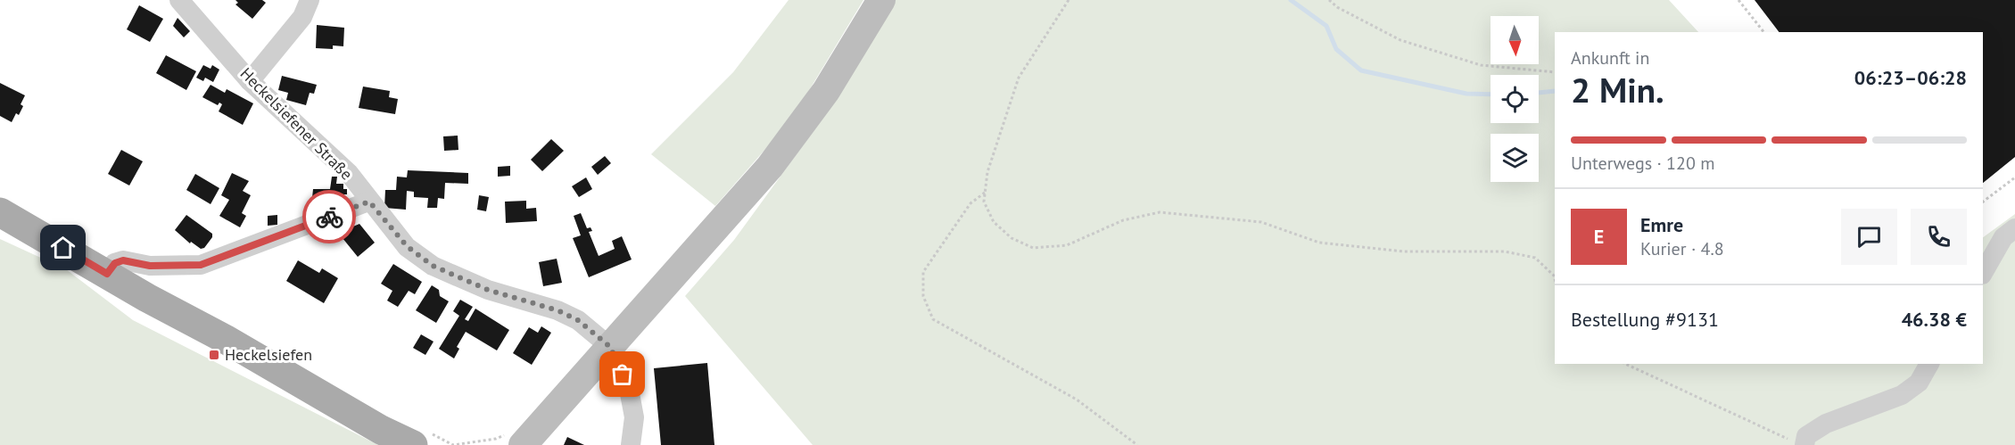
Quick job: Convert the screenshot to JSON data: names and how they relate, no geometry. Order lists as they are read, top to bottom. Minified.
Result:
{"streets":{"street":["Heckelsiefener Straße"]},"places":{"transit":["Heckelsiefen"]},"north":"bottom","page":{"heading":["2 Min.","Ankunft in","06:23–06:28"],"panel":["Emre","Kurier · 4.8","Bestellung #9131","46.38 €"],"bar":"Unterwegs · 120 m","round":"E"}}
